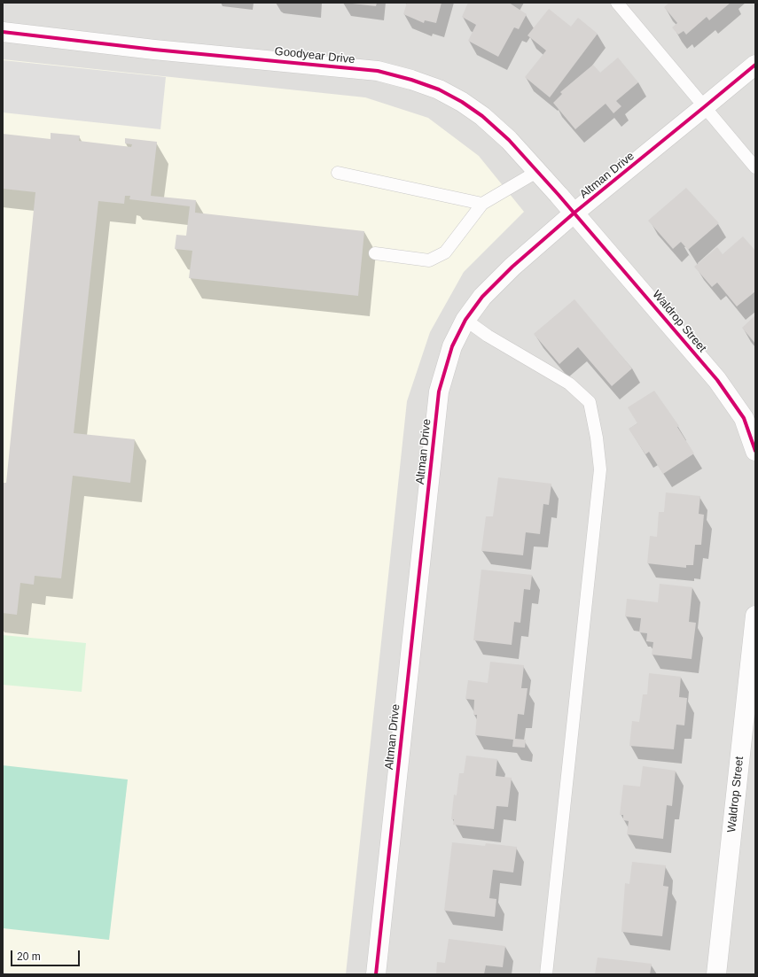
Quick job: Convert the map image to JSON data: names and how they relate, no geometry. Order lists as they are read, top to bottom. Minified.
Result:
{"streets":{"street":["Goodyear Drive","Altman Drive","Waldrop Street"]},"crossings":[["Goodyear Drive","Altman Drive"],["Goodyear Drive","Waldrop Street"],["Altman Drive","Waldrop Street"]],"scale_bar":"20 m"}
